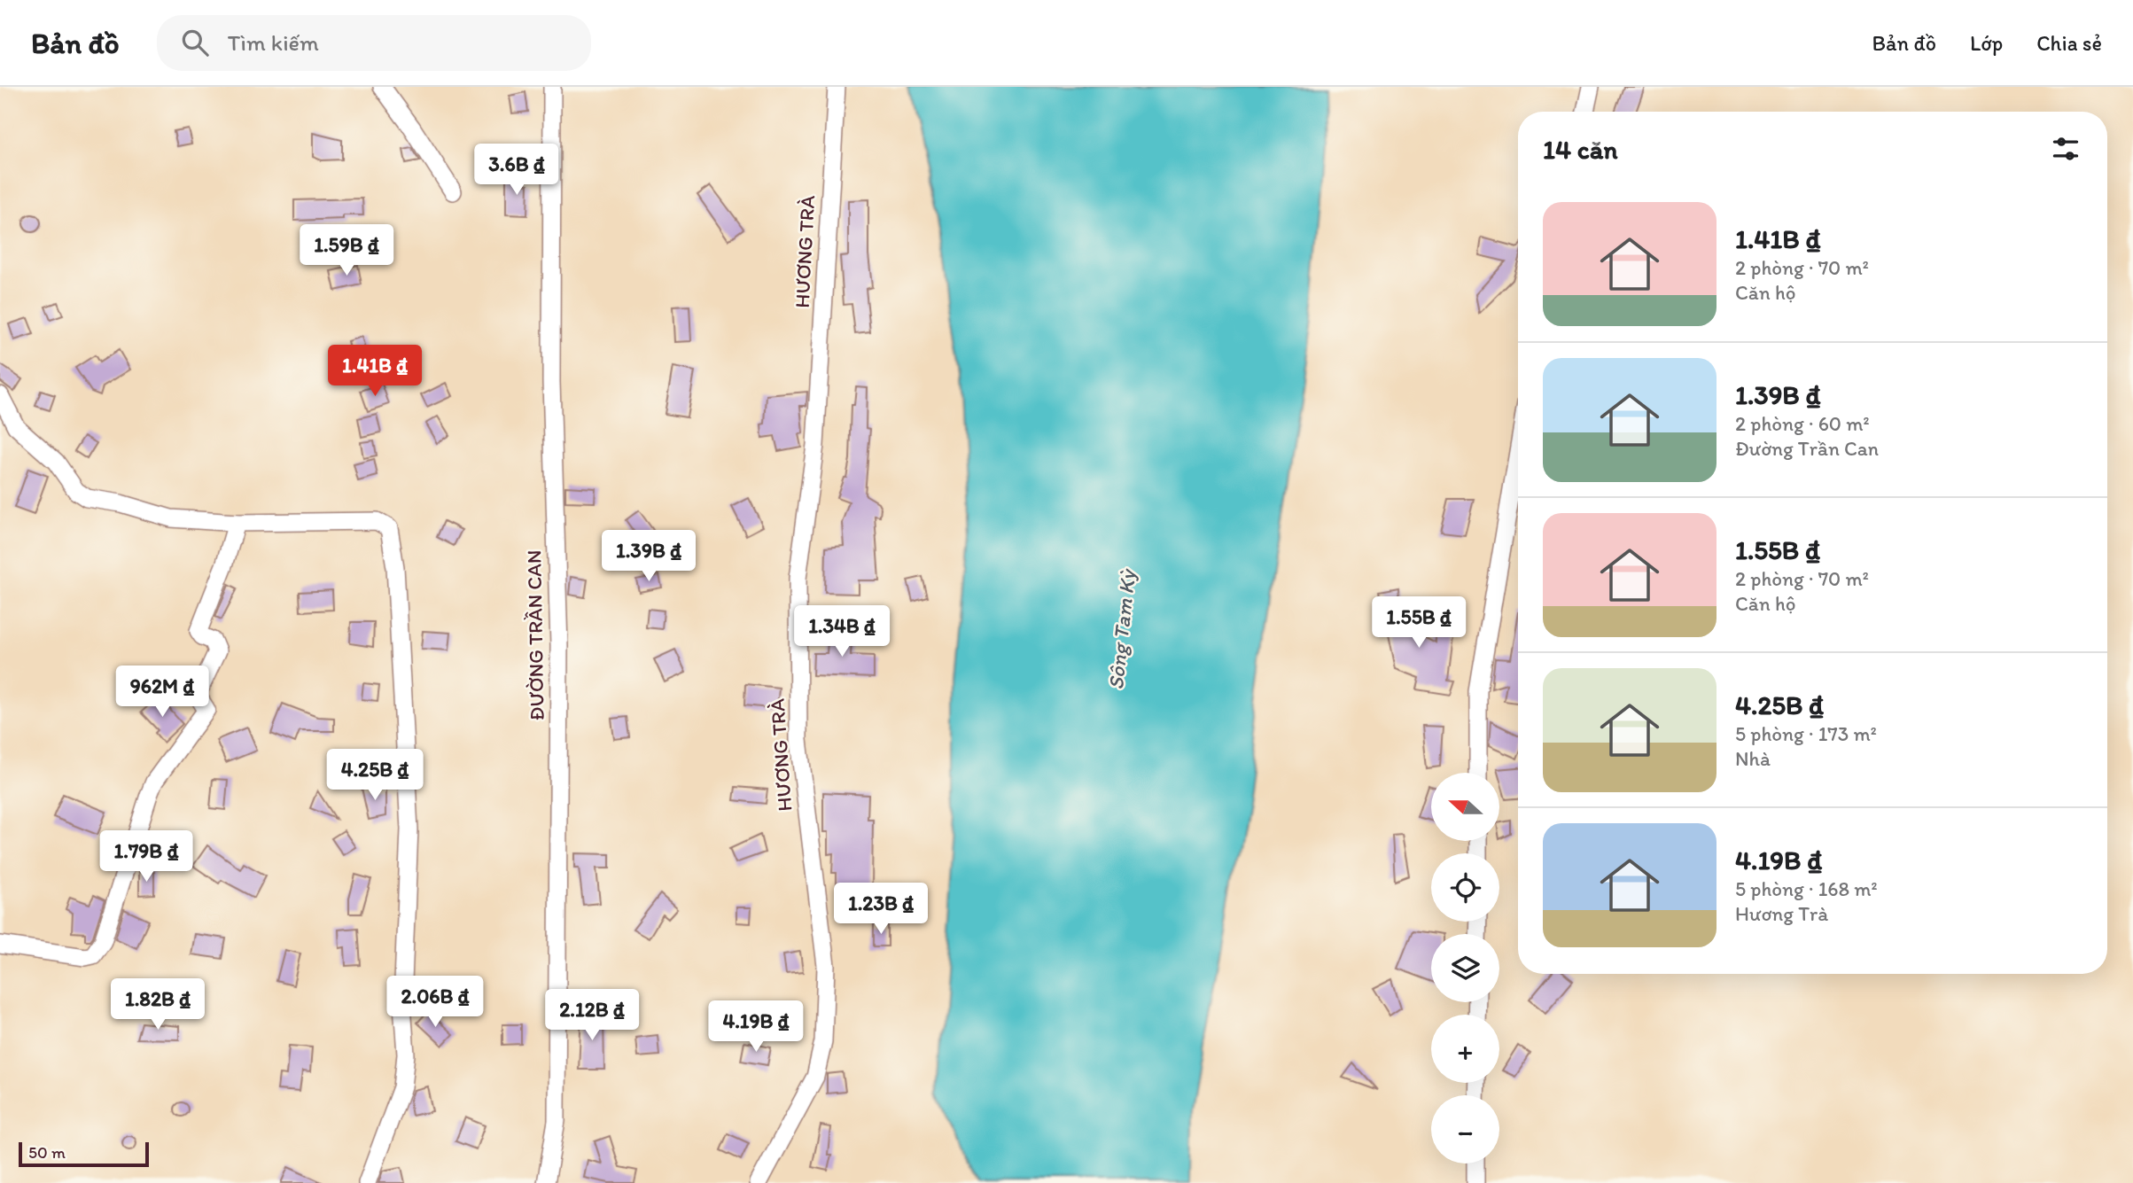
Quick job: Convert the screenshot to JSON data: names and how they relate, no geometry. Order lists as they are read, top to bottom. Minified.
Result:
{"streets":{"street":["HƯƠNG TRÀ","ĐƯỜNG TRẦN CAN"]},"water":["Sông Tam Kỳ"],"scale_bar":"50 m","north":"left","page":{"header":"Bản đồ","search":"Tìm kiếm","nav":["Bản đồ","Lớp","Chia sẻ"],"heading":"14 căn","price":["3.6B ₫","1.59B ₫","1.41B ₫","1.39B ₫","1.55B ₫","1.34B ₫","962M ₫","4.25B ₫","1.79B ₫","1.23B ₫","2.06B ₫","1.82B ₫","2.12B ₫","4.19B ₫"],"list":[{"name":"1.41B ₫","note":"2 phòng · 70 m² · Căn hộ"},{"name":"1.39B ₫","note":"2 phòng · 60 m² · Đường Trần Can"},{"name":"1.55B ₫","note":"2 phòng · 70 m² · Căn hộ"},{"name":"4.25B ₫","note":"5 phòng · 173 m² · Nhà"},{"name":"4.19B ₫","note":"5 phòng · 168 m² · Hương Trà"}],"map_buttons":["+","−"],"scale":"50 m"}}
